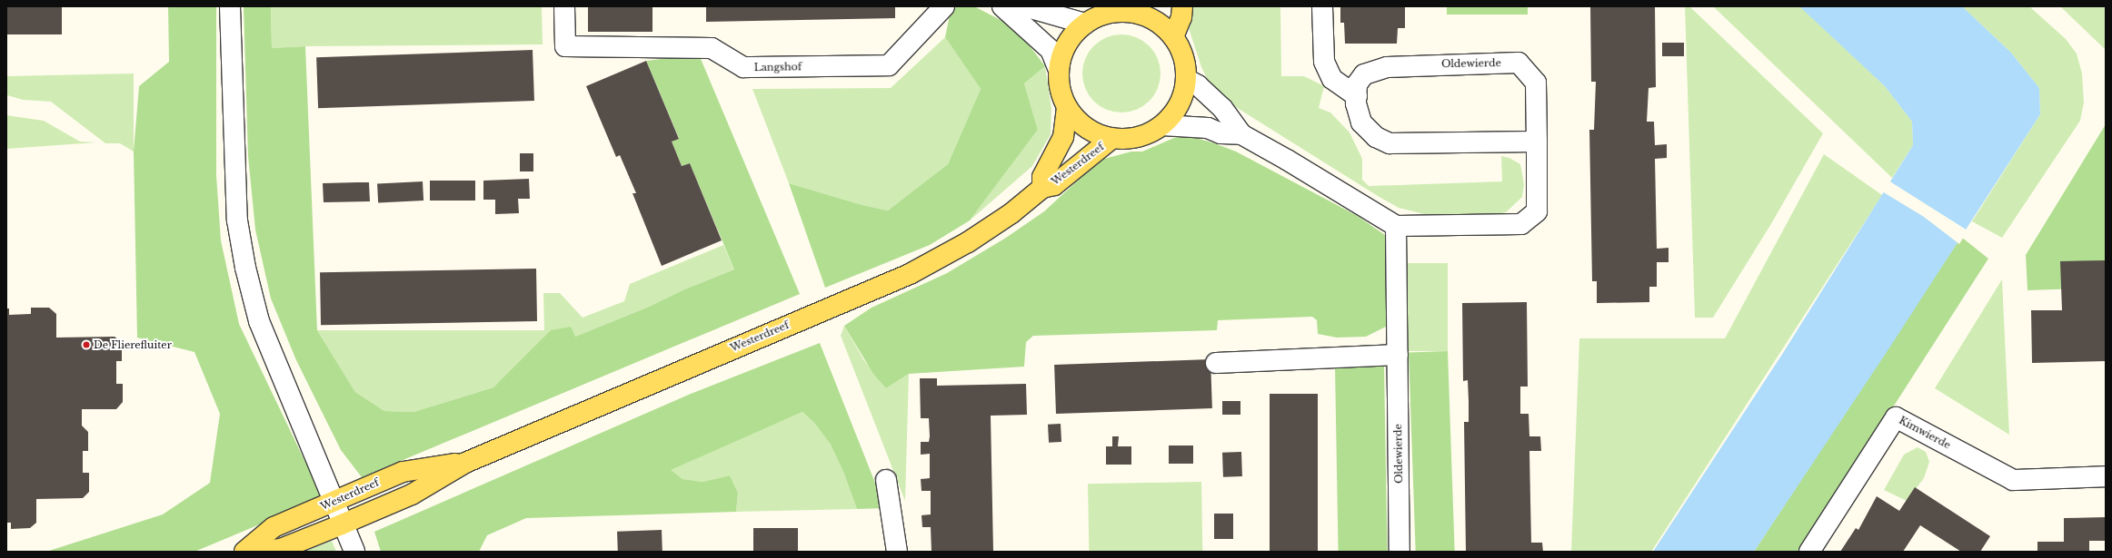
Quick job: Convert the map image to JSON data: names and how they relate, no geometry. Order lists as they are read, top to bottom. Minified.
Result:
{"streets":{"main road":["Westerdreef"],"street":["Oldewierde","Langshof","Kimwierde"]},"places":["De Flierefluiter"]}
